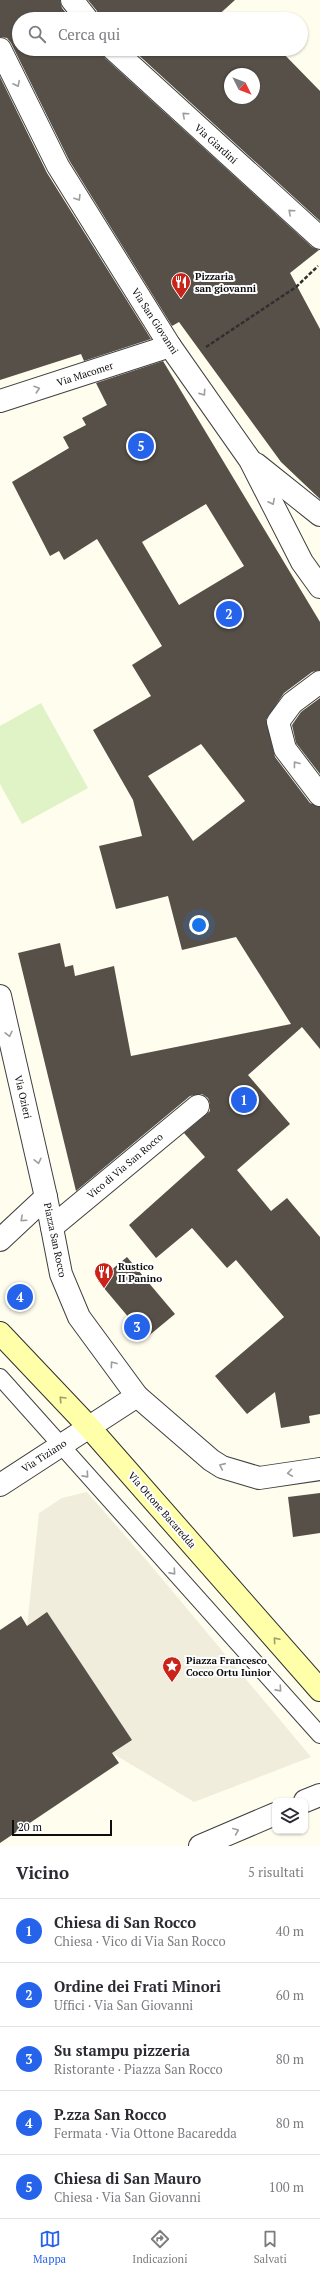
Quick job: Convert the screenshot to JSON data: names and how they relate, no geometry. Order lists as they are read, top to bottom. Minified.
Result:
{"streets":{"street":["Via Giardini","Via San Giovanni","Via Macomer","Via Ozieri","Vico di Via San Rocco","Piazza San Rocco","Via Tiziano","Via Ottone Bacaredda"]},"crossings":[["Via San Giovanni","Via Macomer"],["Via Ozieri","Piazza San Rocco"],["Vico di Via San Rocco","Piazza San Rocco"],["Via Tiziano","Via Ottone Bacaredda"]],"one_way":["Via Giardini","Via San Giovanni","Via Macomer","Via Ozieri","Via Ottone Bacaredda"],"places":{"restaurant":["Pizzaria san giovanni","Rustico II Panino"],"place":["Piazza Francesco Cocco Ortu Iunior"]},"scale_bar":"20 m","north":"bottom right","page":{"search":"Cerca qui","pins":["5","2","1","4","3"],"scale":"20 m","heading":["Vicino","5 risultati"],"list":[{"mark":"1","name":"Chiesa di San Rocco","note":"Chiesa · Vico di Via San Rocco","value":"40 m"},{"mark":"2","name":"Ordine dei Frati Minori","note":"Uffici · Via San Giovanni","value":"60 m"},{"mark":"3","name":"Su stampu pizzeria","note":"Ristorante · Piazza San Rocco","value":"80 m"},{"mark":"4","name":"P.zza San Rocco","note":"Fermata · Via Ottone Bacaredda","value":"80 m"},{"mark":"5","name":"Chiesa di San Mauro","note":"Chiesa · Via San Giovanni","value":"100 m"}],"nav":["Mappa","Indicazioni","Salvati"]}}
